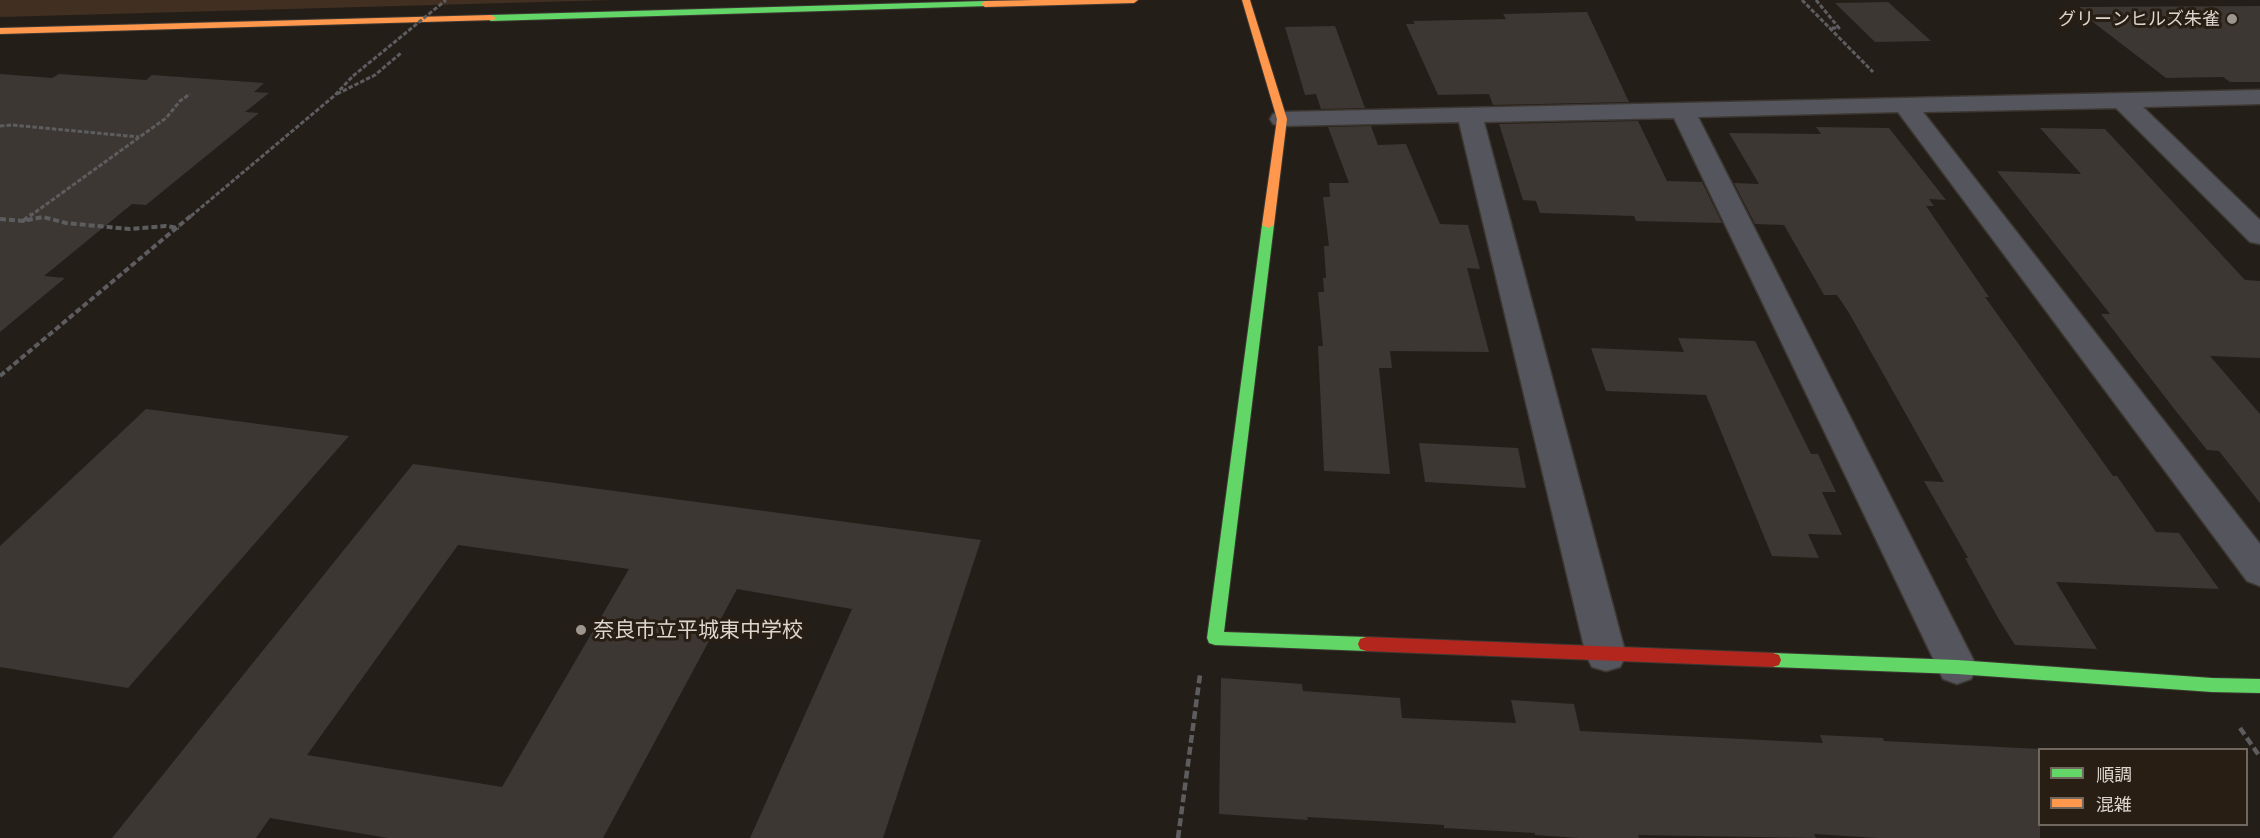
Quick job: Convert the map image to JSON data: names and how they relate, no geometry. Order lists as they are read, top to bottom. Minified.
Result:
{"places":["グリーンヒルズ朱雀","奈良市立平城東中学校"],"legend":["順調","混雑"]}
